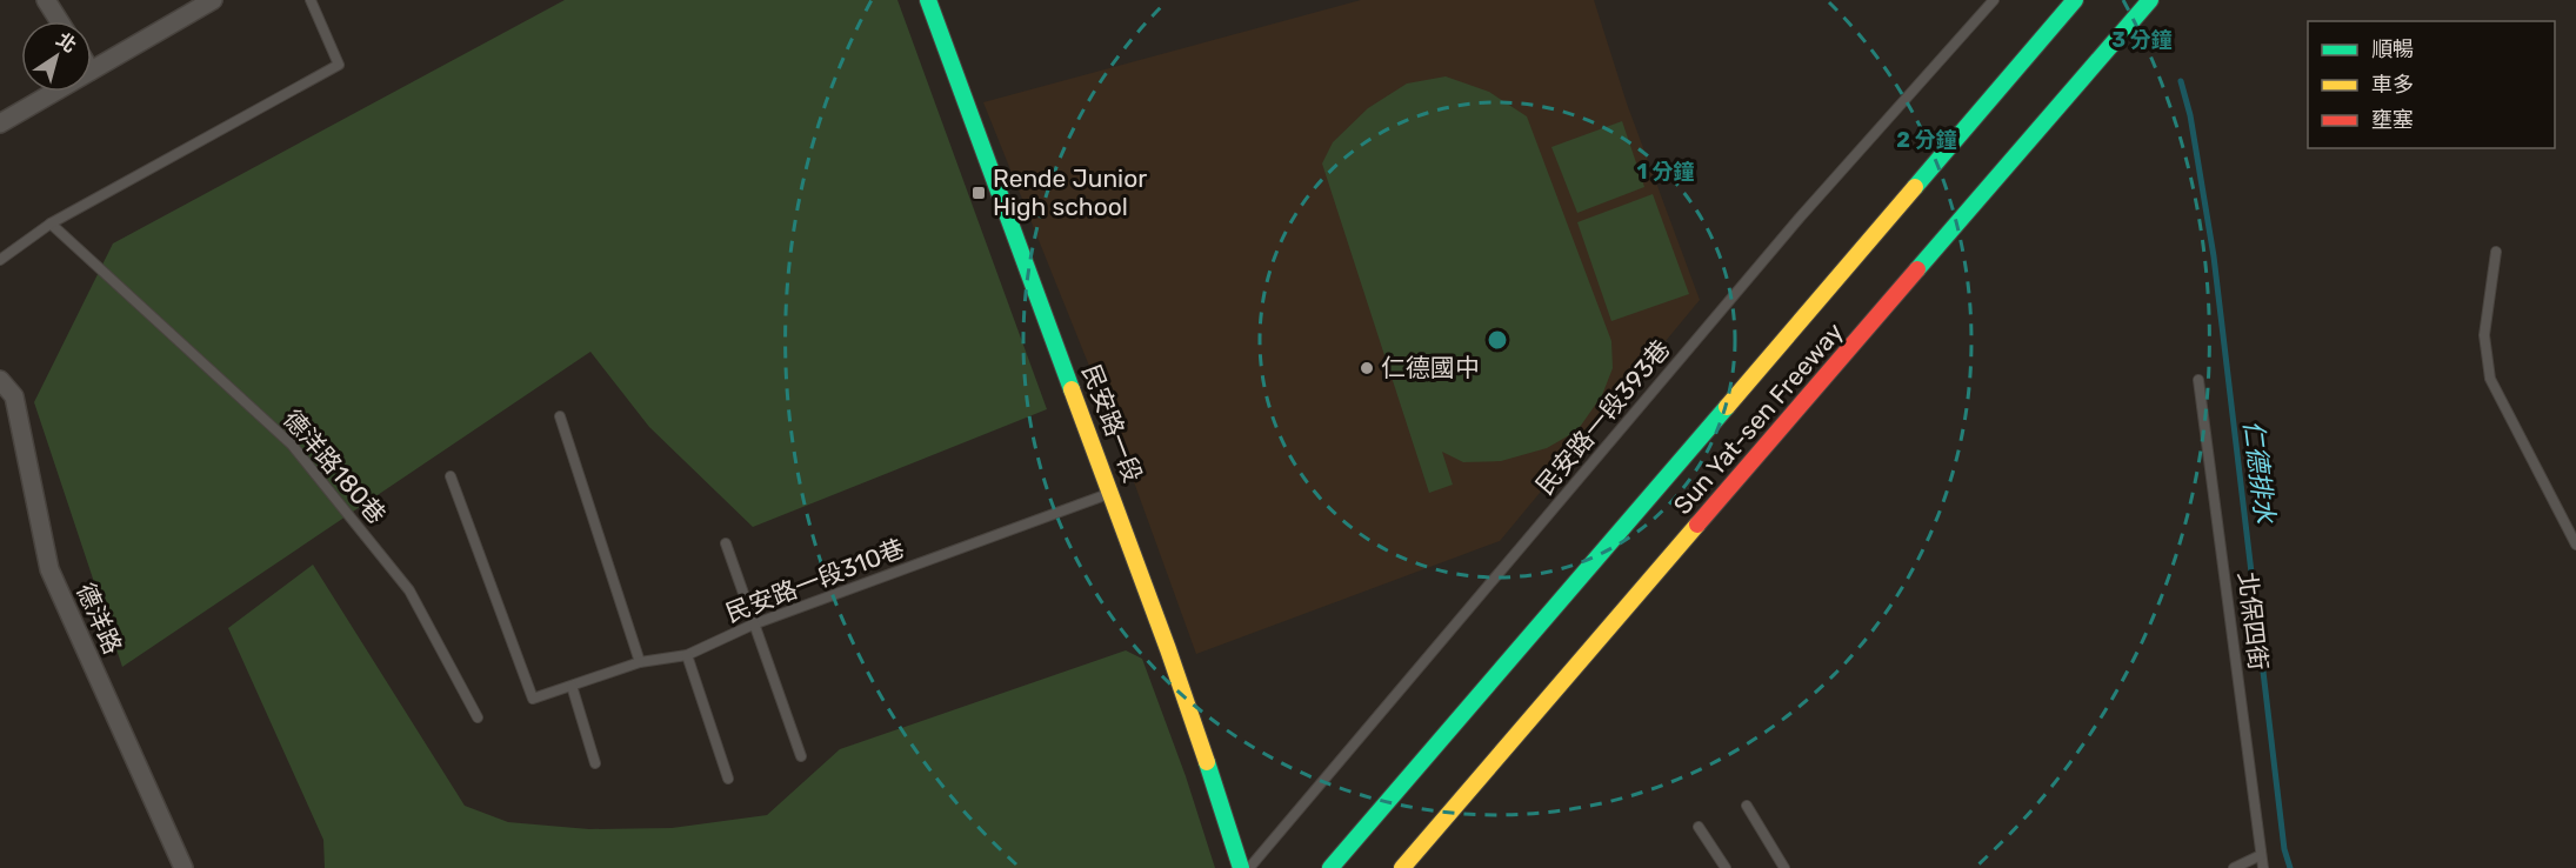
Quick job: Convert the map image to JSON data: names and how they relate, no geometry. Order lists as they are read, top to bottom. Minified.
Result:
{"streets":{"main road":["Sun Yat-sen Freeway","民安路一段"],"street":["德洋路"],"lane":["民安路一段393巷","德洋路180巷","民安路一段310巷","北保四街"]},"crossings":[["民安路一段","民安路一段310巷"]],"water":["仁德排水"],"places":{"transit":["Rende Junior High school"],"other":["仁德國中"]},"legend":["順暢","車多","壅塞"],"north":"top right","rings":["3 分鐘","2 分鐘","1 分鐘"]}
